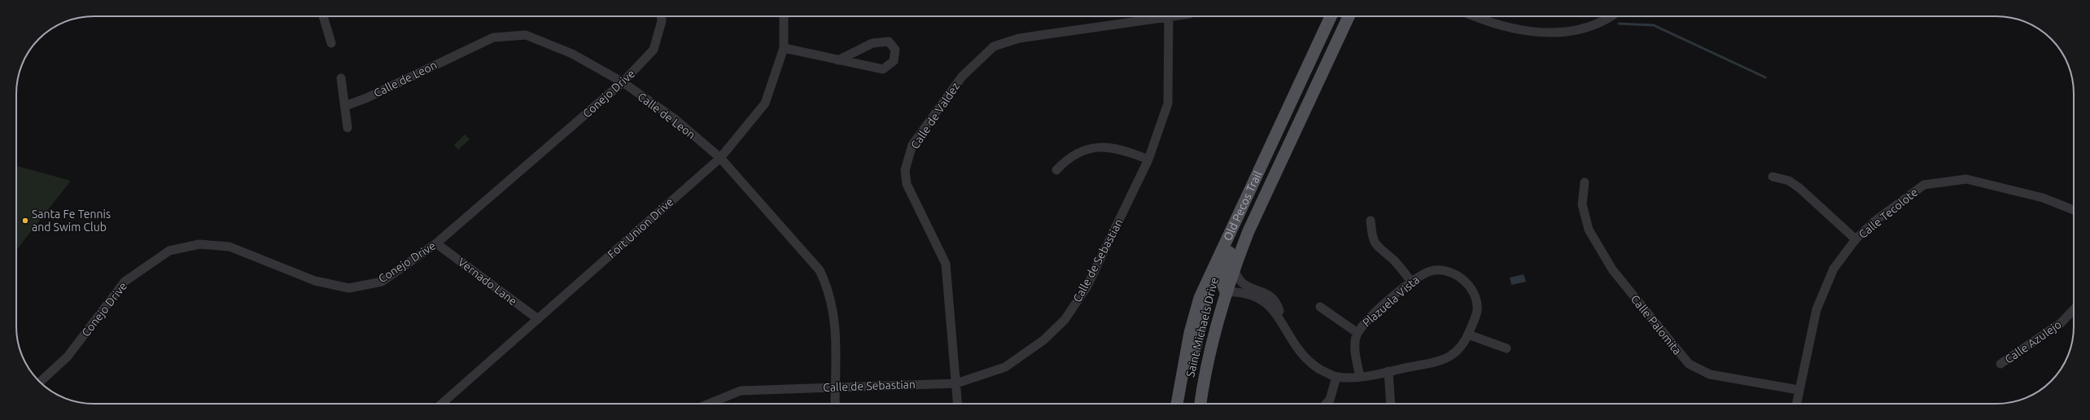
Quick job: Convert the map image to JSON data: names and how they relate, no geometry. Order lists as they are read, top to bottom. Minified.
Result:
{"streets":{"main road":["Old Pecos Trail","Saint Michaels Drive"],"street":["Calle de Leon","Conejo Drive","Calle de Valdez","Calle Tecolote","Fort Union Drive","Calle de Sebastian","Vernado Lane","Plazuela Vista","Calle Palomita","Calle Azulejo"]},"crossings":[["Calle de Leon","Conejo Drive"],["Calle de Leon","Fort Union Drive"],["Calle de Leon","Calle de Sebastian"],["Conejo Drive","Vernado Lane"],["Calle de Valdez","Calle de Sebastian"],["Old Pecos Trail","Saint Michaels Drive"],["Calle Tecolote","Calle Palomita"],["Fort Union Drive","Vernado Lane"]],"places":["Santa Fe Tennis and Swim Club"]}
